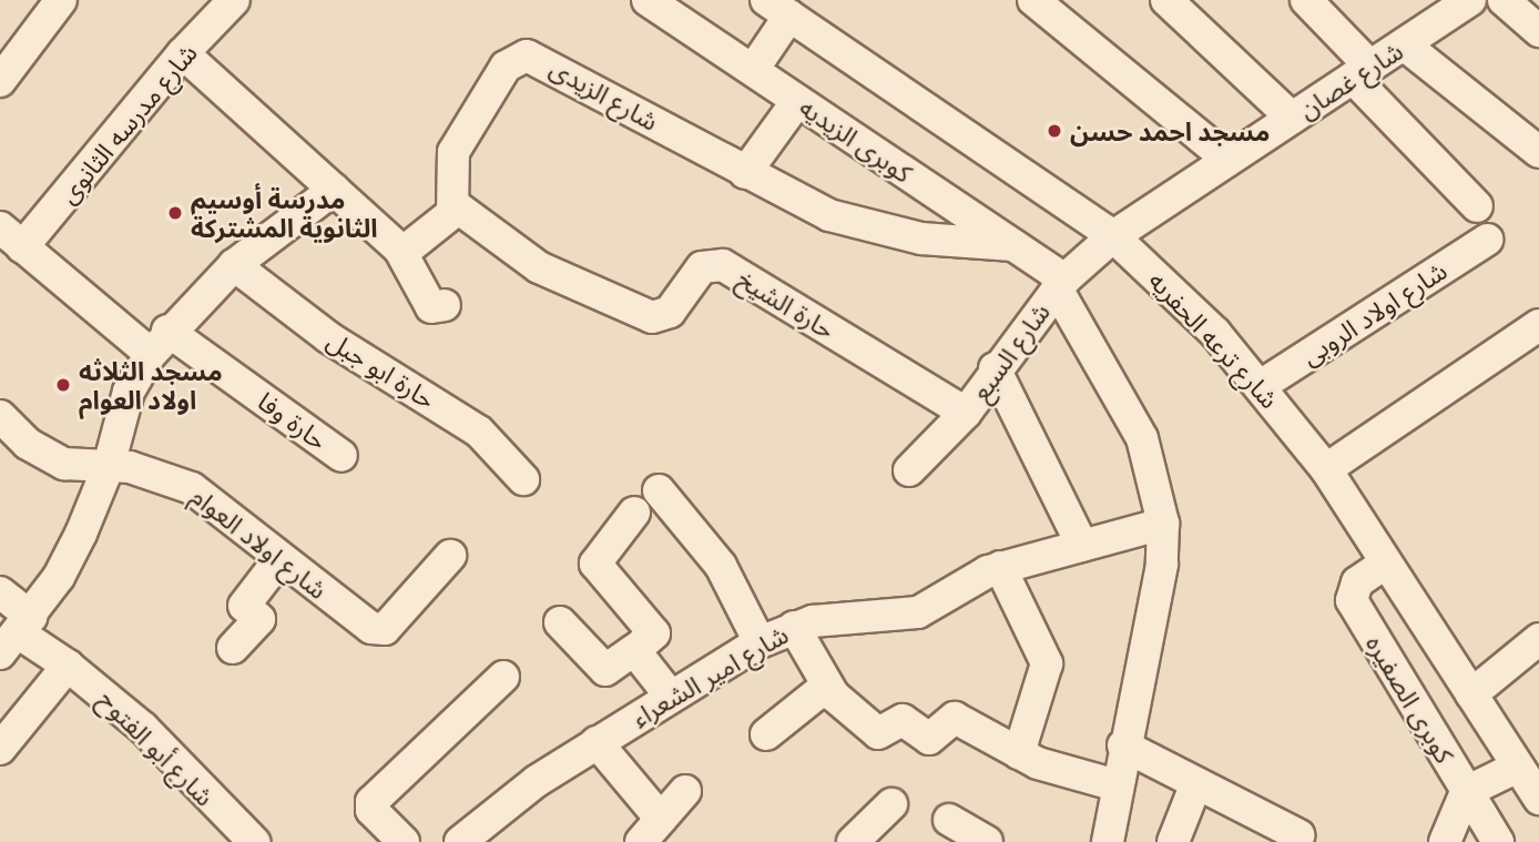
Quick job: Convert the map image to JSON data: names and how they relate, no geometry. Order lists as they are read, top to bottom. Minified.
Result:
{"streets":{"street":["شارع غصان","شارع الزيدى","شارع مدرسه الثانوى","كوبرى الزيديه","حارة الشيخ","شارع اولاد الروبى","شارع ترعه الحفريه","شارع السبع","حارة ابو جبل","حارة وفا","شارع اولاد العوام","شارع امير الشعراء","كوبرى الصفيره","شارع أبو الفتوح"]},"crossings":[["شارع غصان","شارع ترعه الحفريه"],["شارع غصان","شارع السبع"],["شارع الزيدى","كوبرى الزيديه"],["شارع الزيدى","حارة الشيخ"],["شارع مدرسه الثانوى","حارة وفا"],["كوبرى الزيديه","شارع السبع"],["حارة الشيخ","شارع السبع"],["شارع اولاد الروبى","شارع ترعه الحفريه"],["شارع ترعه الحفريه","شارع السبع"],["شارع ترعه الحفريه","كوبرى الصفيره"]],"places":["مسجد احمد حسن","مدرسة أوسيم الثانوية المشتركة","مسجد الثلاثه اولاد العوام"]}
